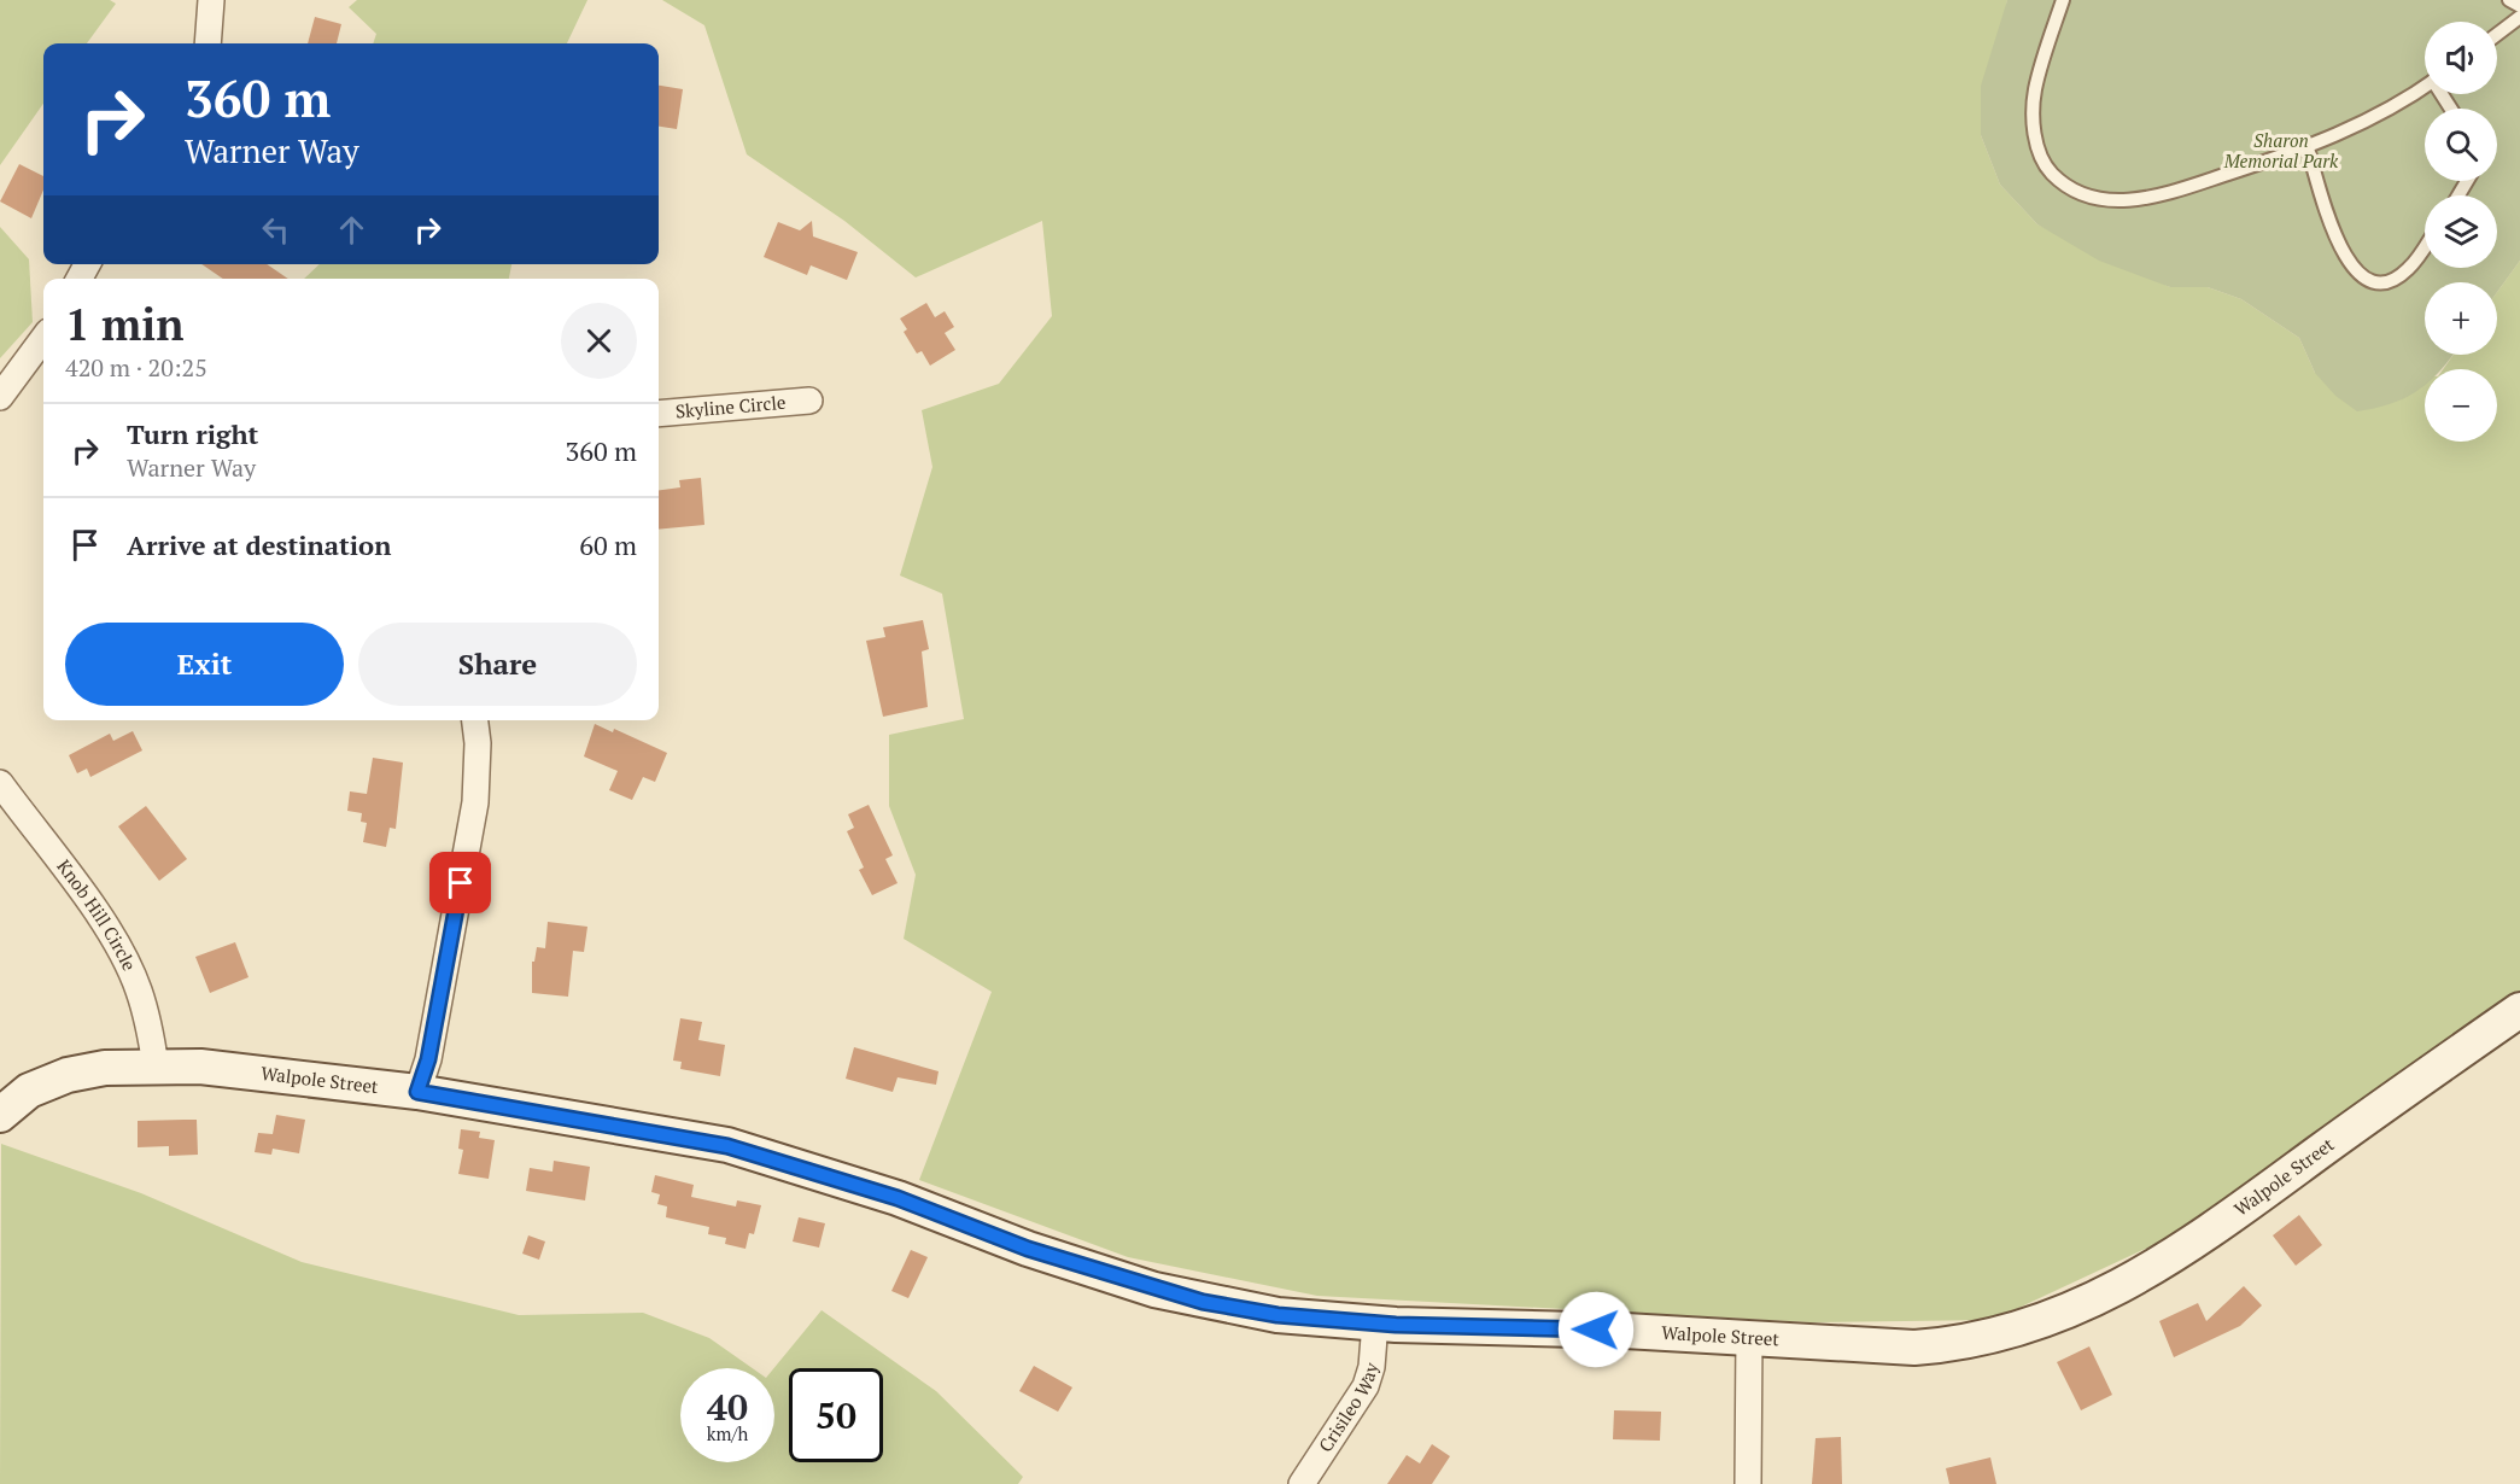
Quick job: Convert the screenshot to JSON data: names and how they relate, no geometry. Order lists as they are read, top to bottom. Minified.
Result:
{"streets":{"main road":["Walpole Street"],"street":["Skyline Circle","Knob Hill Circle","Crisileo Way"]},"crossings":[["Knob Hill Circle","Walpole Street"],["Walpole Street","Crisileo Way"]],"parks":["Sharon Memorial Park"],"page":{"map_buttons":["+","−"],"turn":["360 m","Warner Way"],"heading":["1 min","420 m · 20:25"],"list":[{"name":"Turn right","note":"Warner Way","value":"360 m"},{"name":"Arrive at destination","value":"60 m"}],"buttons":["Exit","Share"],"speed":"40 km/h","limit":"50"}}
